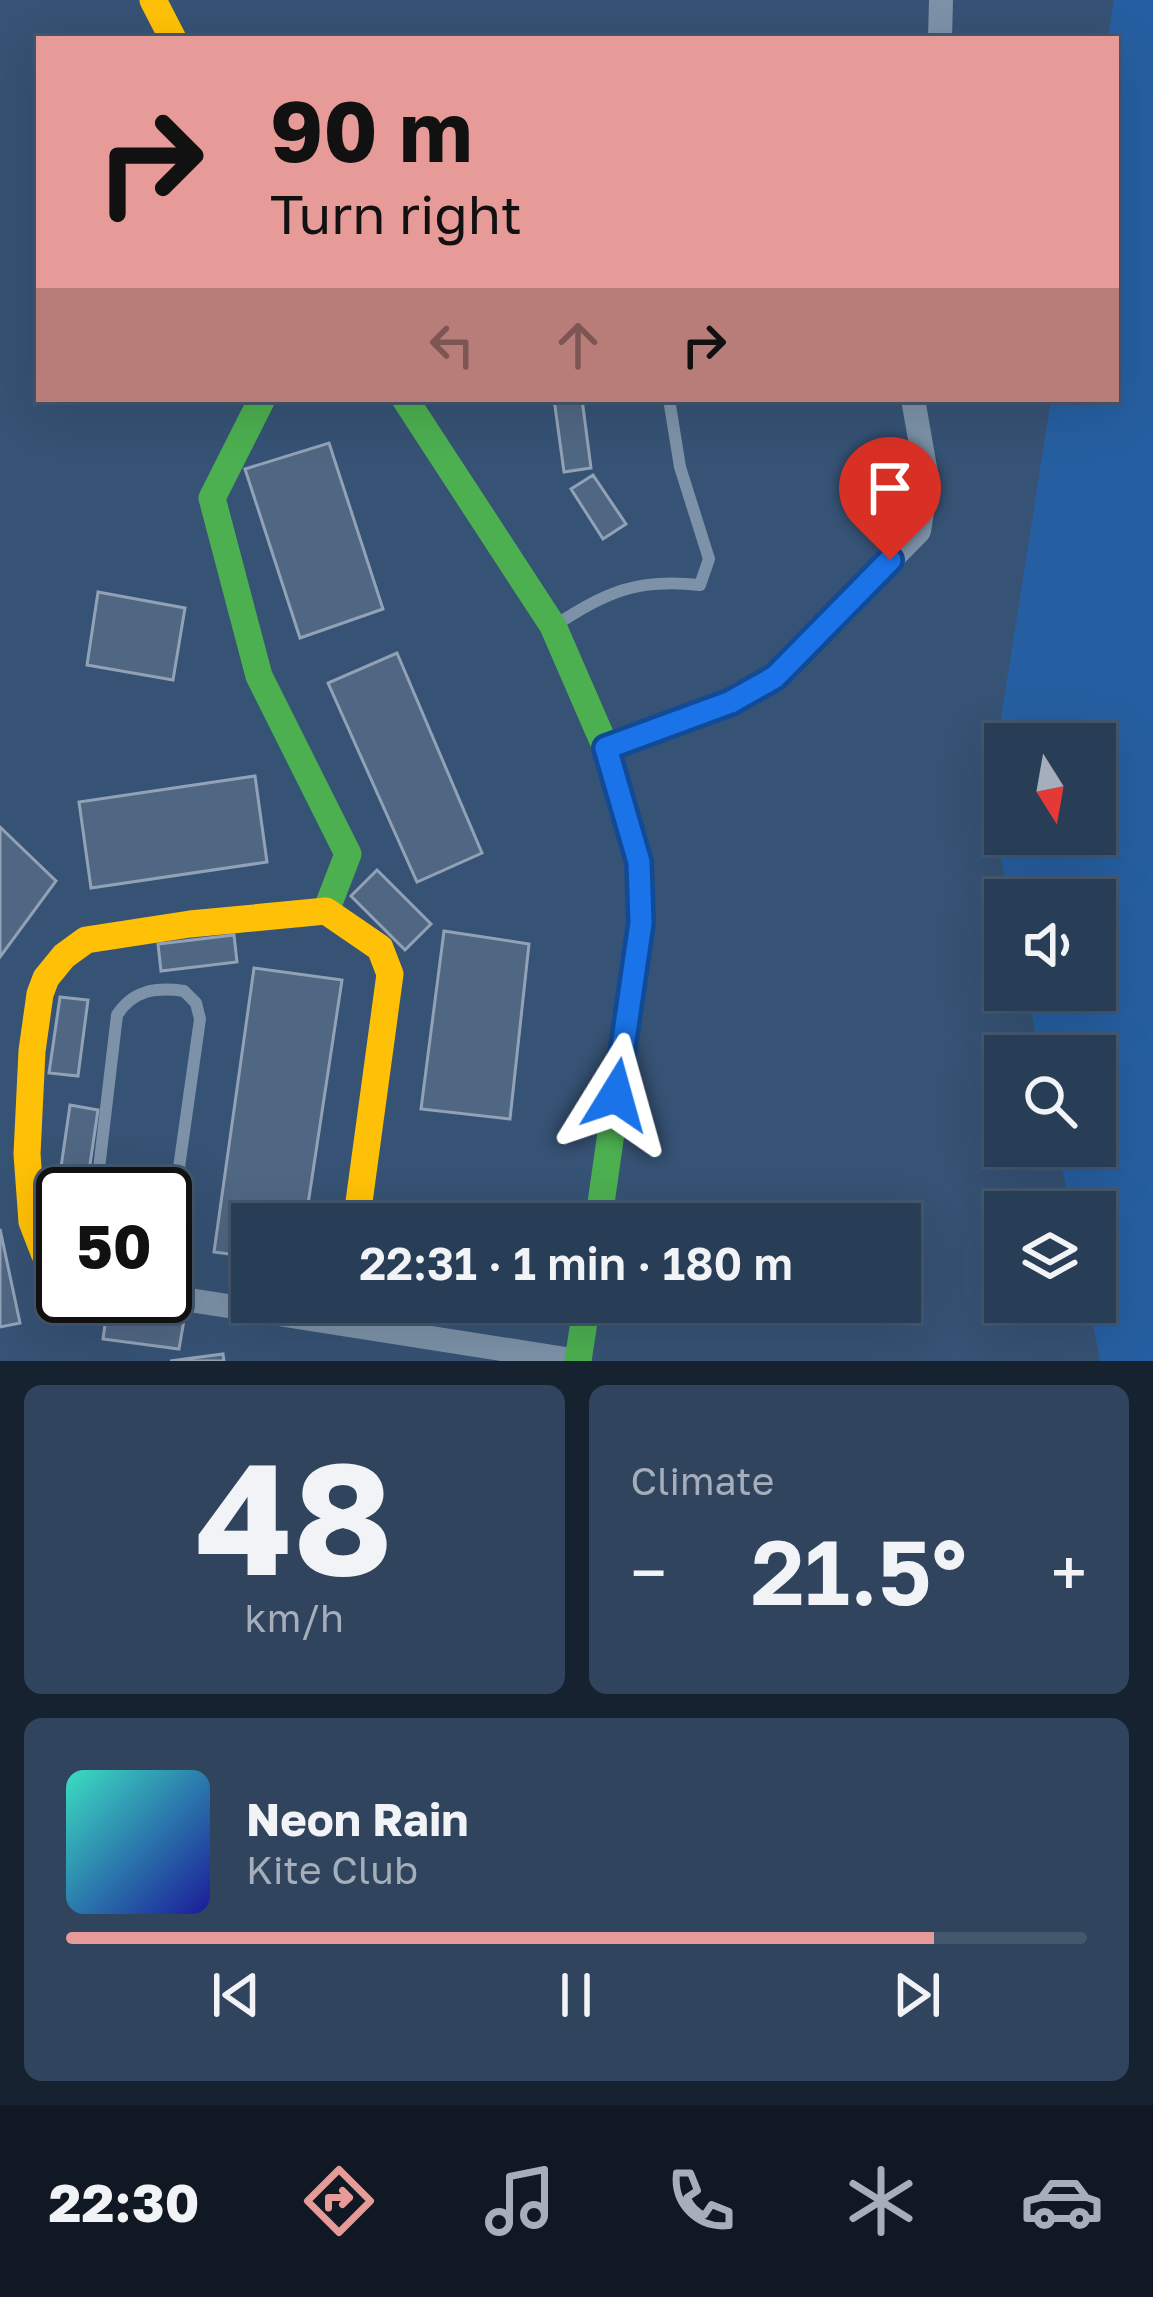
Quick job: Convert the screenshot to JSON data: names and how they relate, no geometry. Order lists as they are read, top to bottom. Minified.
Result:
{"north":"bottom","page":{"turn":["90 m","Turn right"],"limit":"50","trip":"22:31 · 1 min · 180 m","tile":[["48","km/h"],"Climate"],"heat":["−","21.5°","+"],"song":["Neon Rain","Kite Club"],"tabs":"22:30"}}
